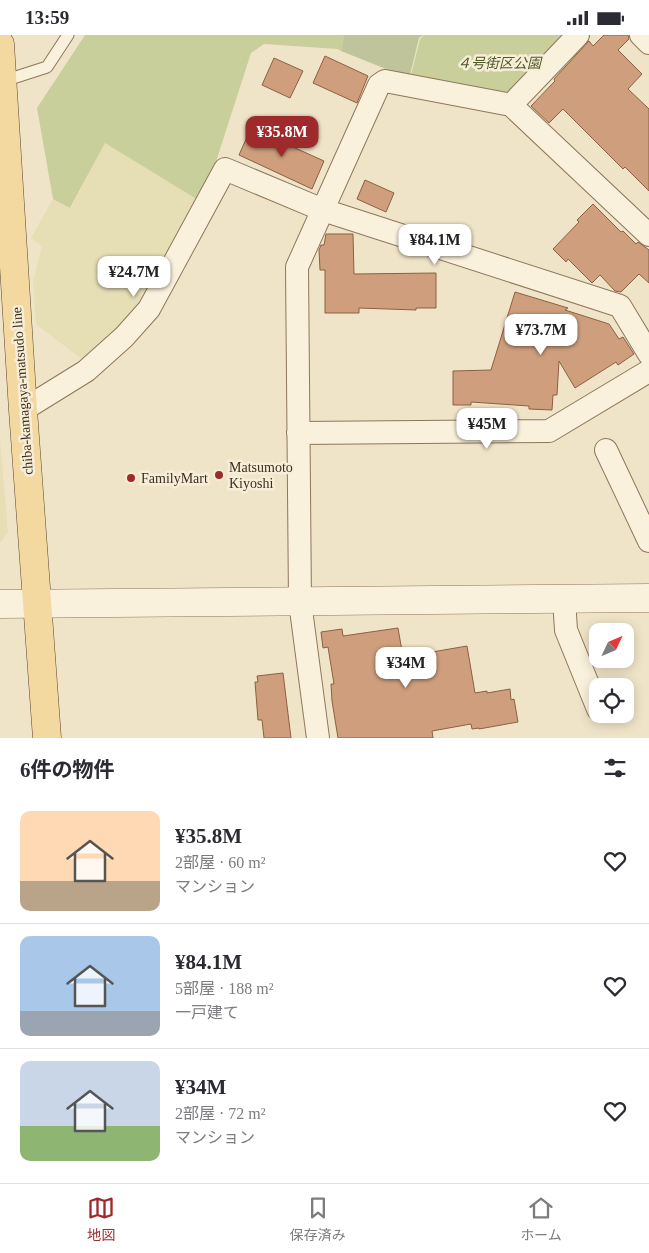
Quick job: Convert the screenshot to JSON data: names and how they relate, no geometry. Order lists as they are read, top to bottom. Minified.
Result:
{"streets":{"main road":["chiba-kamagaya-matsudo line"]},"parks":["４号街区公園"],"places":["Matsumoto Kiyoshi","FamilyMart"],"north":"top right","page":{"status":"13:59","price":["¥35.8M","¥84.1M","¥24.7M","¥73.7M","¥45M","¥34M"],"heading":"6件の物件","list":[{"name":"¥35.8M","note":"2部屋 · 60 m² · マンション"},{"name":"¥84.1M","note":"5部屋 · 188 m² · 一戸建て"},{"name":"¥34M","note":"2部屋 · 72 m² · マンション"}],"tabs":["地図","保存済み","ホーム"]}}
